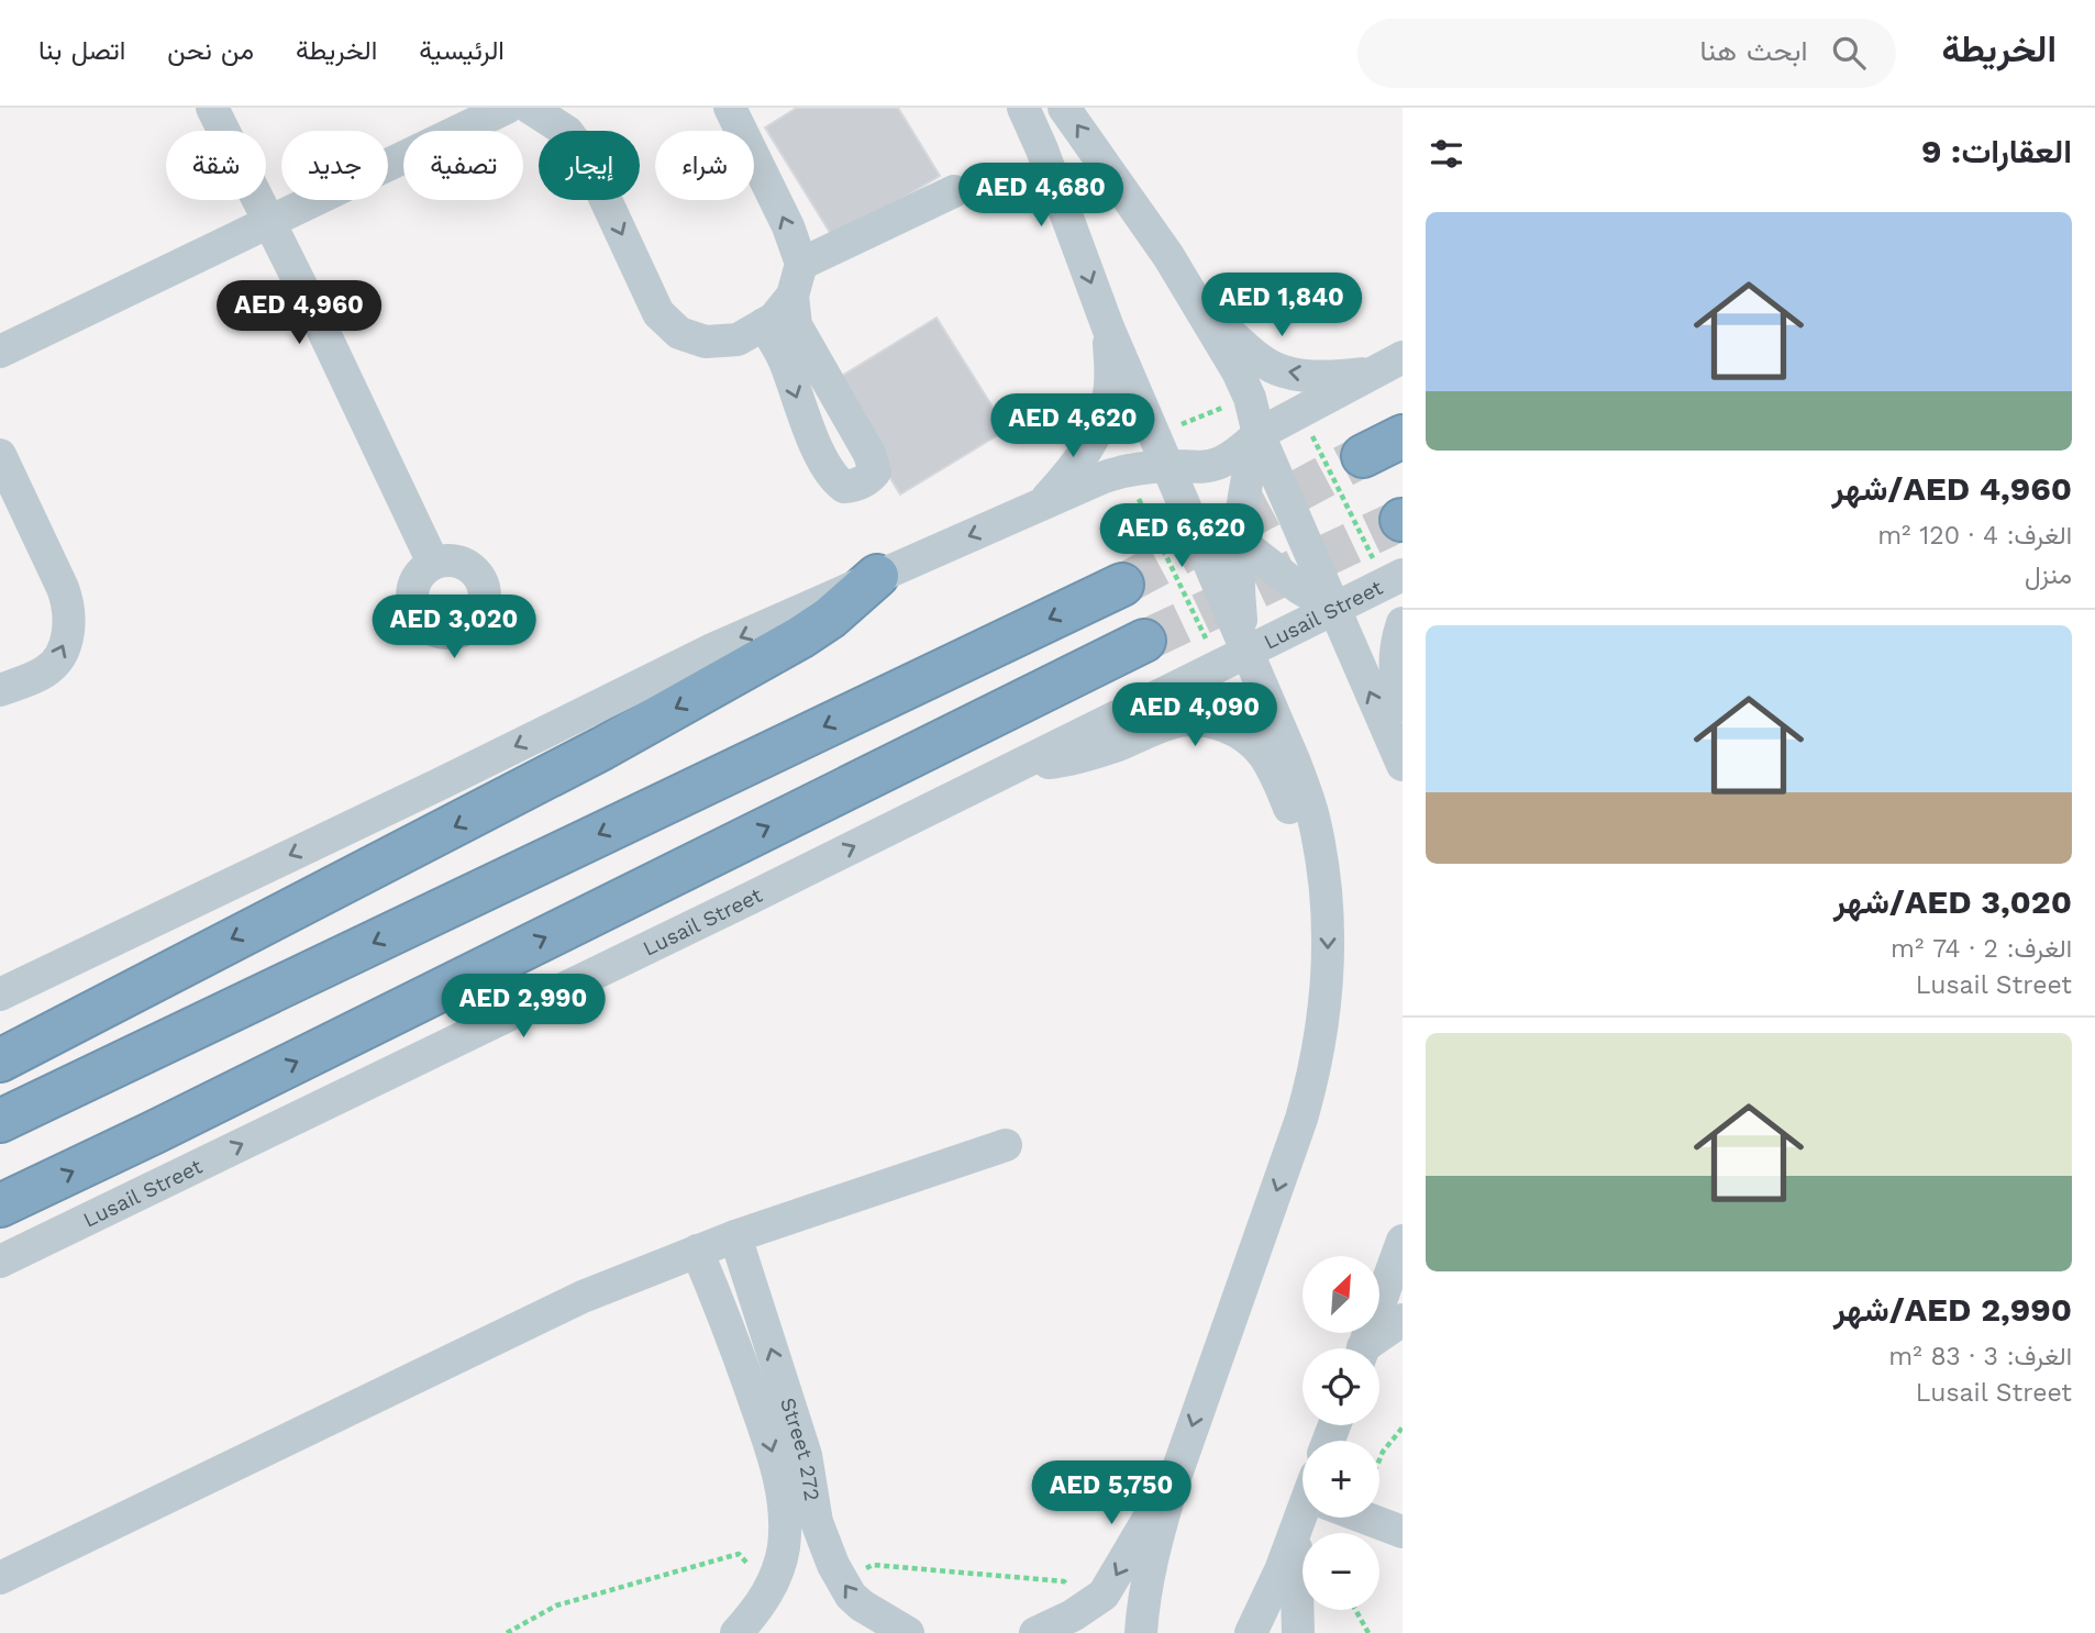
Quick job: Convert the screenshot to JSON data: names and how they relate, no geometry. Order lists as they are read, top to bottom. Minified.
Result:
{"streets":{"street":["Lusail Street","Street 272"]},"north":"top right","page":{"header":"الخريطة","search":"ابحث هنا","nav":["الرئيسية","الخريطة","من نحن","اتصل بنا"],"heading":"العقارات: 9","chip":["شراء","إيجار","تصفية","جديد","شقة"],"price":["AED 4,680","AED 1,840","AED 4,960","AED 4,620","AED 6,620","AED 3,020","AED 4,090","AED 2,990","AED 5,750"],"list":[{"name":"AED 4,960/شهر","note":"الغرف: 4 · 120 m² · منزل"},{"name":"AED 3,020/شهر","note":"الغرف: 2 · 74 m² · Lusail Street"},{"name":"AED 2,990/شهر","note":"الغرف: 3 · 83 m² · Lusail Street"}],"map_buttons":["+","−"]}}
